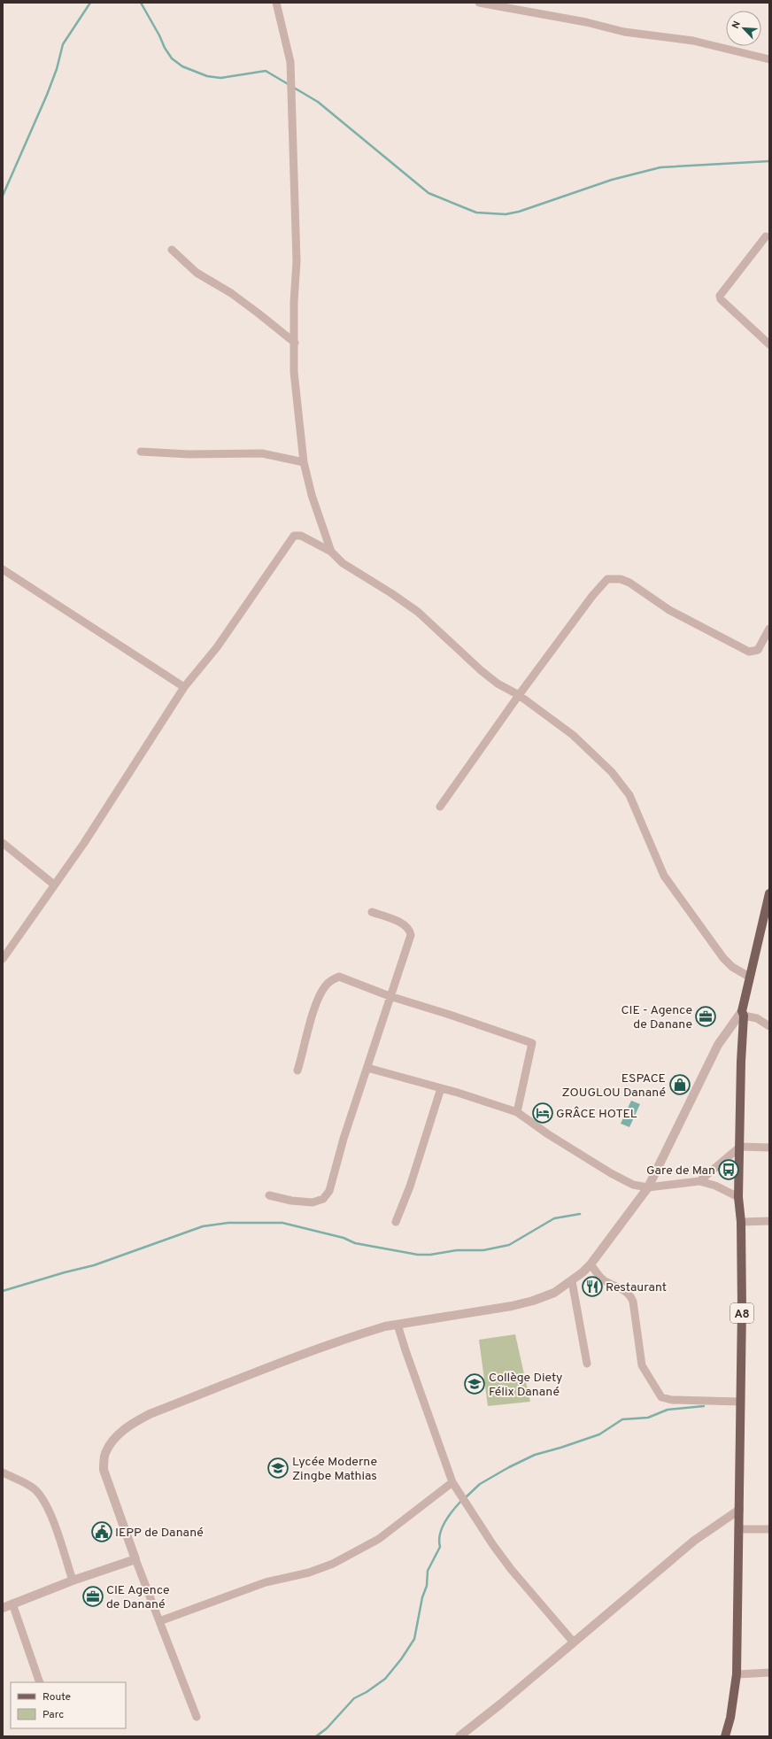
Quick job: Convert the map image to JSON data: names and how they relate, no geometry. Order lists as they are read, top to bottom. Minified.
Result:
{"streets":{"main road":["A8"]},"places":{"office":["CIE - Agence de Danane","CIE Agence de Danané"],"shop":["ESPACE ZOUGLOU Danané"],"hotel":["GRÂCE HOTEL"],"bus stop":["Gare de Man"],"restaurant":["Restaurant"],"school or university":["Collège Diety Félix Danané","Lycée Moderne Zingbe Mathias"],"public building":["IEPP de Danané"]},"legend":["Route","Parc"],"north":"top left"}
